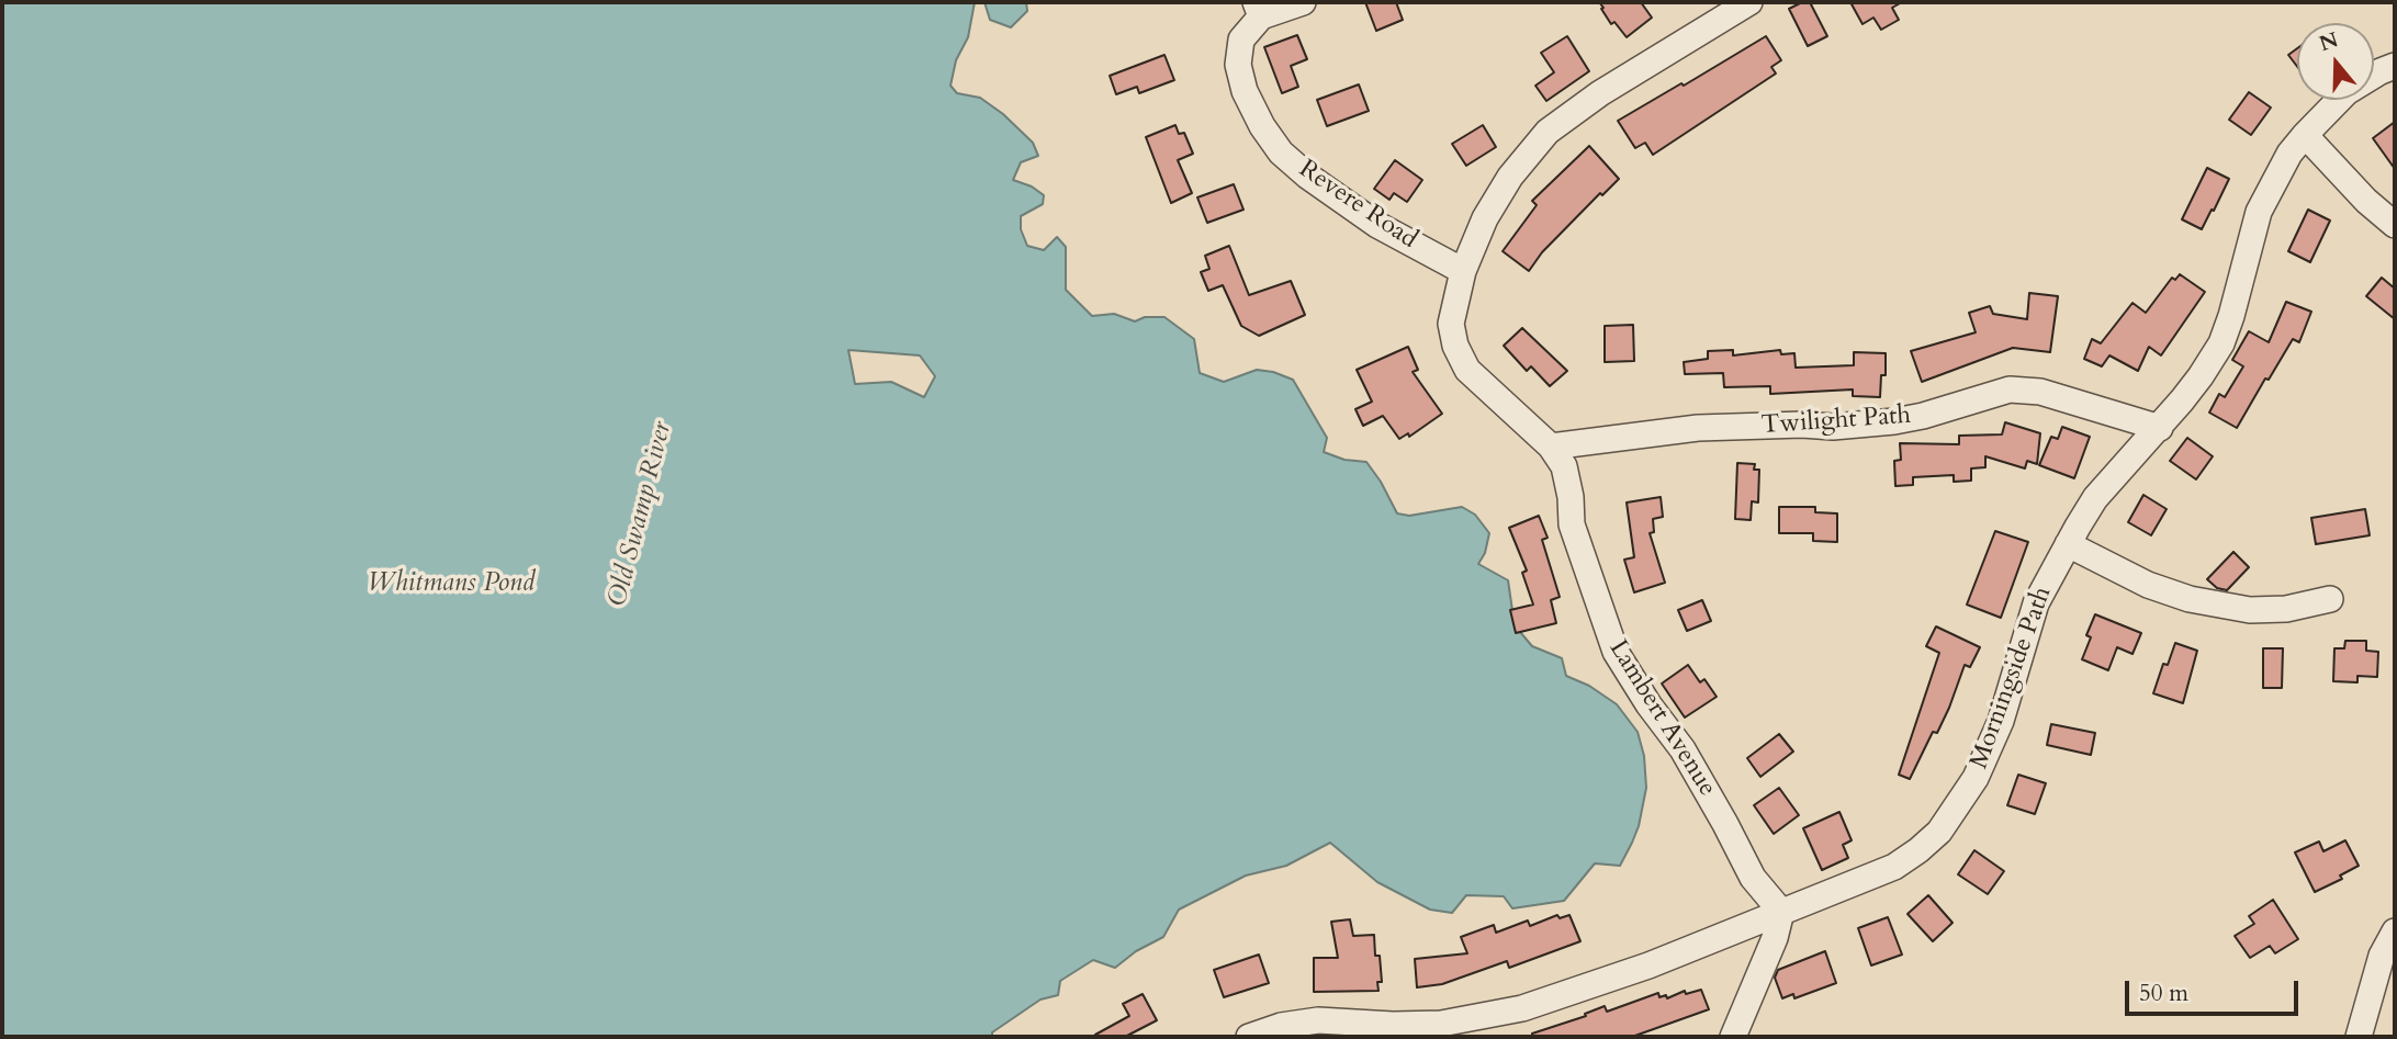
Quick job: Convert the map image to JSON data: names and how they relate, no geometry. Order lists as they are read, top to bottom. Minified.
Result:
{"streets":{"street":["Revere Road","Twilight Path","Morningside Path","Lambert Avenue"]},"crossings":[["Revere Road","Lambert Avenue"],["Twilight Path","Morningside Path"],["Twilight Path","Lambert Avenue"],["Morningside Path","Lambert Avenue"]],"water":["Old Swamp River","Whitmans Pond"],"scale_bar":"50 m","north":"top"}
